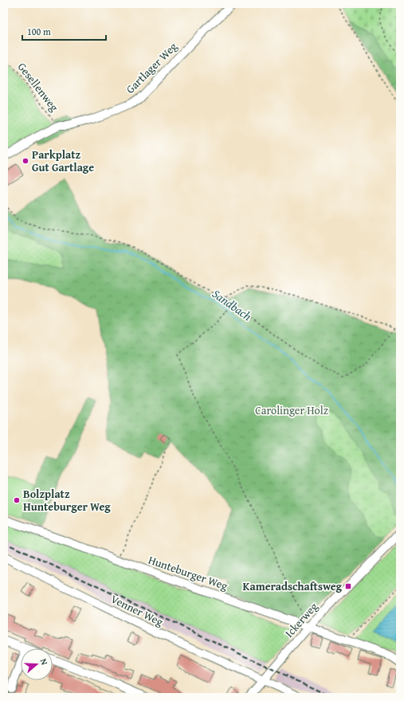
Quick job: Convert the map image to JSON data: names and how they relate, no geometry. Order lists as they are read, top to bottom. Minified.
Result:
{"streets":{"street":["Gartlager Weg","Hunteburger Weg","Venner Weg","Ickerweg"],"path":["Gesellenweg"]},"crossings":[["Gartlager Weg","Gesellenweg"],["Hunteburger Weg","Ickerweg"],["Venner Weg","Ickerweg"]],"water":["Sandbach"],"parks":["Carolinger Holz"],"places":{"other":["Parkplatz Gut Gartlage","Bolzplatz Hunteburger Weg"],"transit":["Kameradschaftsweg"]},"scale_bar":"100 m","north":"right"}
